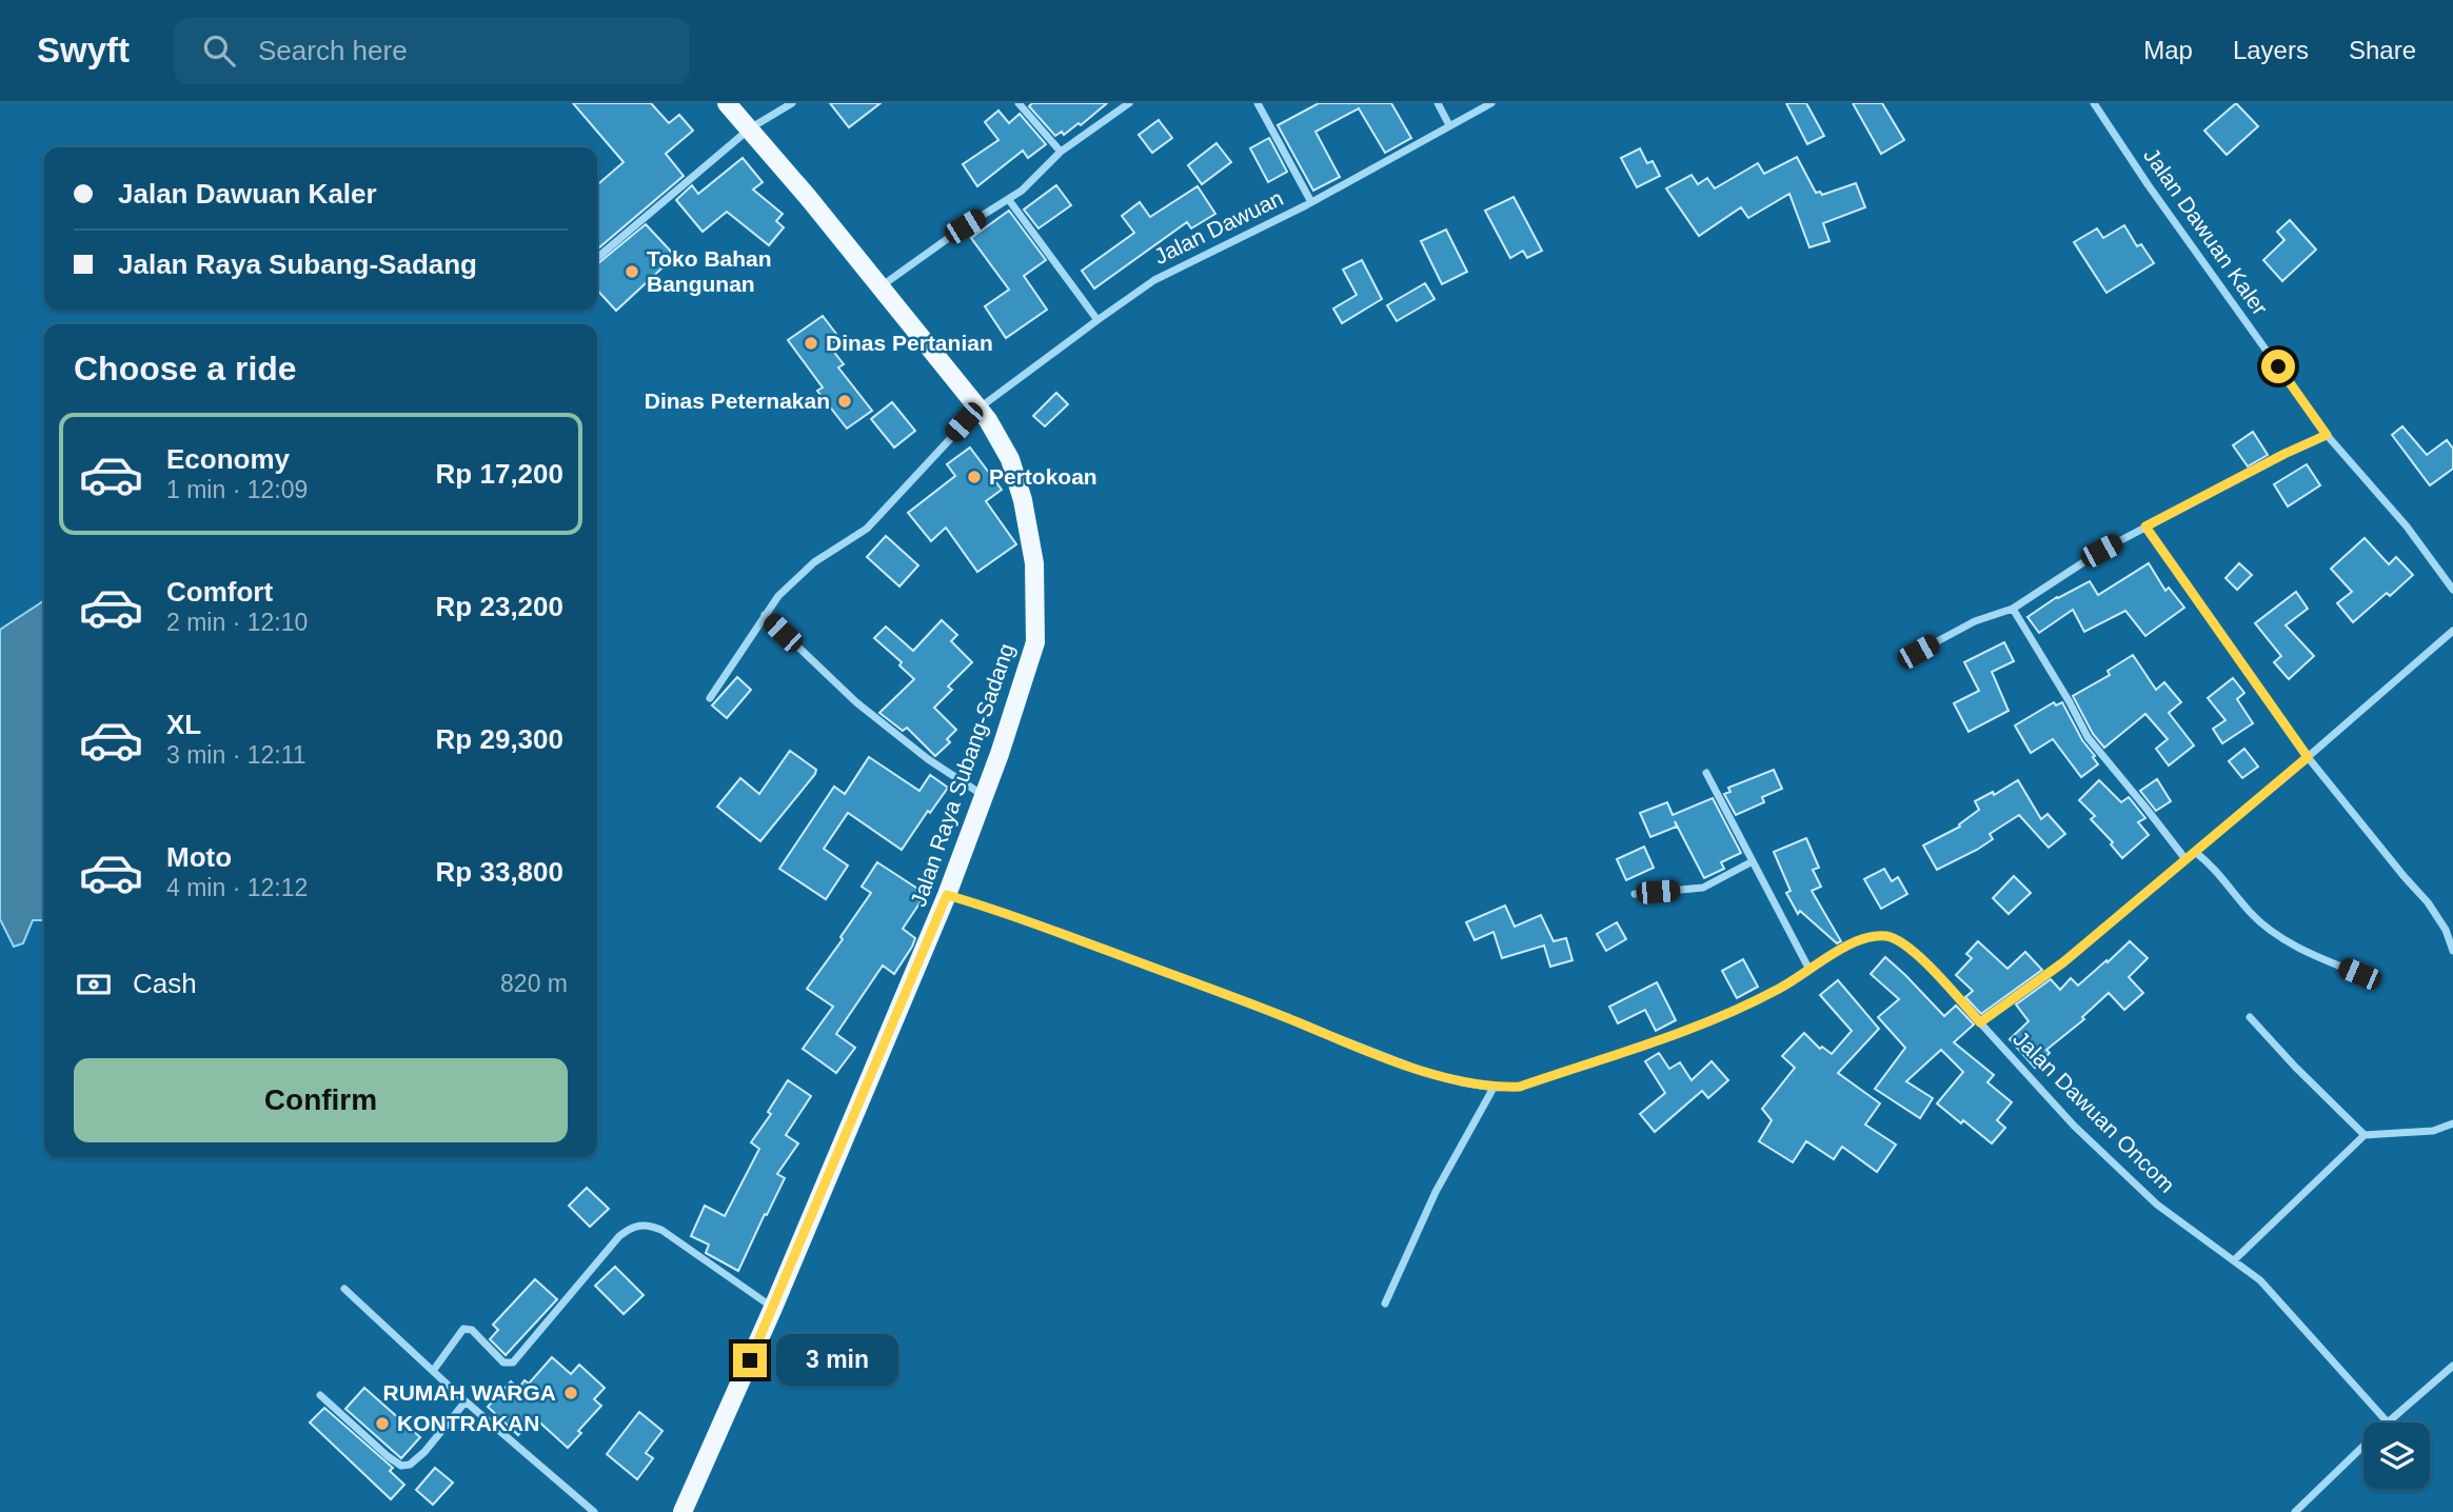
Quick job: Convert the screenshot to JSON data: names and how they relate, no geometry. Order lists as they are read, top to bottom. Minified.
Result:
{"streets":{"main road":["Jalan Raya Subang-Sadang"],"street":["Jalan Dawuan","Jalan Dawuan Kaler","Jalan Dawuan Oncom"]},"crossings":[["Jalan Dawuan","Jalan Raya Subang-Sadang"],["Jalan Raya Subang-Sadang","Jalan Dawuan Oncom"]],"places":["Toko Bahan Bangunan","Dinas Pertanian","Dinas Peternakan","Pertokoan","RUMAH WARGA","KONTRAKAN"],"page":{"header":"Swyft","search":"Search here","nav":["Map","Layers","Share"],"banner":["Jalan Dawuan Kaler","Jalan Raya Subang-Sadang"],"heading":"Choose a ride","list":[{"name":"Economy","note":"1 min · 12:09","value":"Rp 17,200"},{"name":"Comfort","note":"2 min · 12:10","value":"Rp 23,200"},{"name":"XL","note":"3 min · 12:11","value":"Rp 29,300"},{"name":"Moto","note":"4 min · 12:12","value":"Rp 33,800"}],"pay":["Cash","820 m"],"buttons":"Confirm","bubble":"3 min"}}
